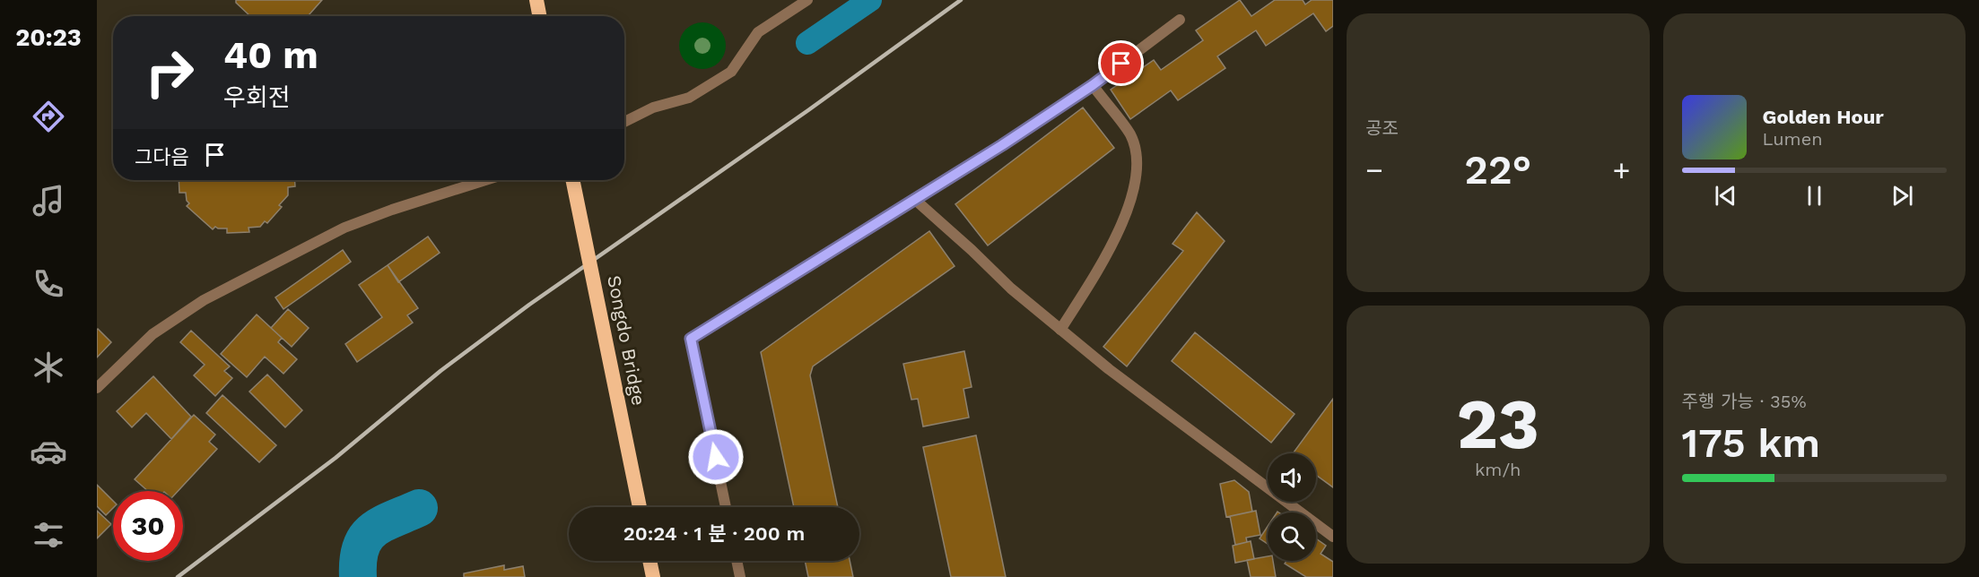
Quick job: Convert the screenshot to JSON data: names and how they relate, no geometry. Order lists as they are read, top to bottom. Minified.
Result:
{"streets":{"highway":["Songdo Bridge"]},"page":{"tabs":"20:23","tile":["공조",["23","km/h"],["주행 가능 · 35%","175 km"]],"turn":["40 m","우회전"],"song":["Golden Hour","Lumen"],"then":"그다음","heat":["−","22°","+"],"limit":"30","trip":"20:24 · 1 분 · 200 m"}}
